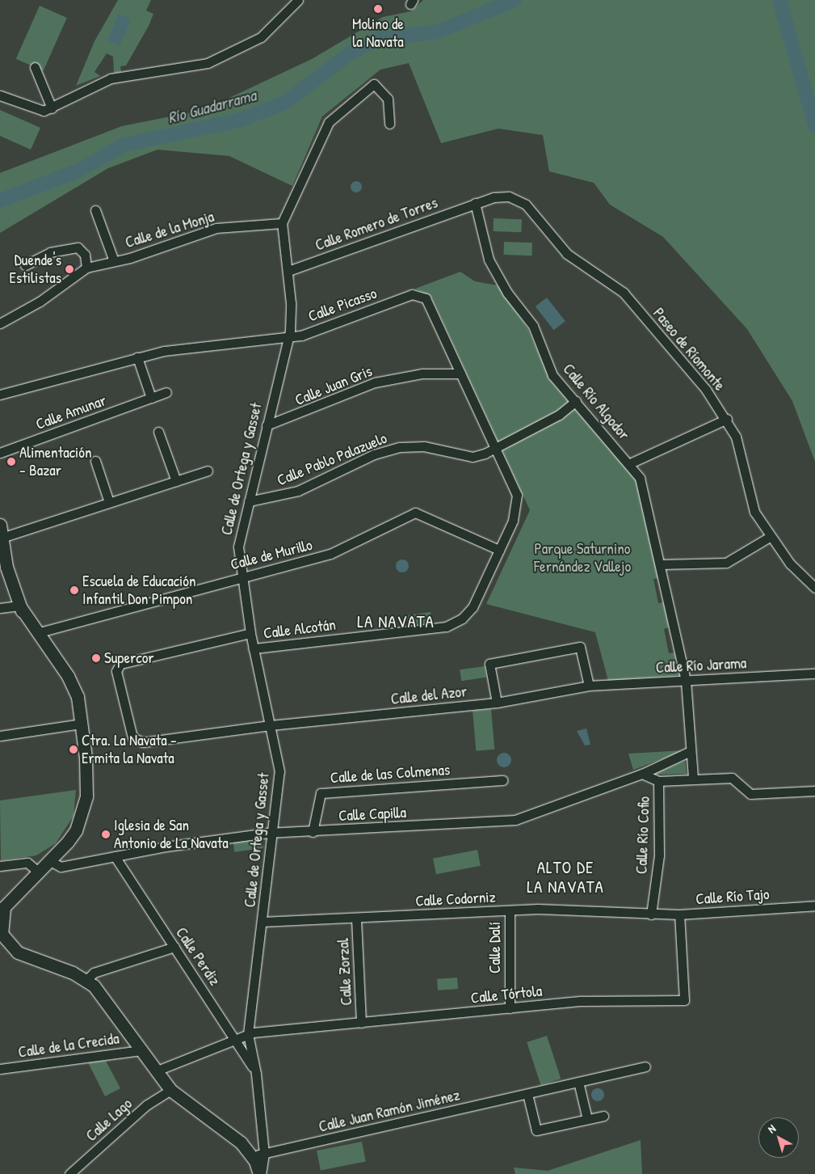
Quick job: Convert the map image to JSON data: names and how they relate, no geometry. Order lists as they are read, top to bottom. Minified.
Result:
{"streets":{"street":["Calle Romero de Torres","Calle de la Monja","Calle Picasso","Paseo de Ríomonte","Calle Juan Gris","Calle Río Algodor","Calle Amunar","Calle Pablo Palazuelo","Calle de Ortega y Gasset","Calle de Murillo","Calle Alcotán","Calle Río Jarama","Calle del Azor","Calle de las Colmenas","Calle Capilla","Calle Río Cofio","Calle Río Tajo","Calle Codorniz","Calle Dalí","Calle Perdiz","Calle Zorzal","Calle Tórtola","Calle de la Crecida","Calle Juan Ramón Jiménez","Calle Lago"]},"crossings":[["Calle Romero de Torres","Paseo de Ríomonte"],["Calle Romero de Torres","Calle Río Algodor"],["Calle Romero de Torres","Calle de Ortega y Gasset"],["Calle de la Monja","Calle de Ortega y Gasset"],["Calle Picasso","Calle Juan Gris"],["Calle Picasso","Calle Pablo Palazuelo"],["Calle Picasso","Calle de Ortega y Gasset"],["Calle Picasso","Calle de Murillo"],["Calle Picasso","Calle Alcotán"],["Paseo de Ríomonte","Calle Río Algodor"],["Calle Juan Gris","Calle de Ortega y Gasset"],["Calle Río Algodor","Calle Pablo Palazuelo"],["Calle Río Algodor","Calle Río Jarama"],["Calle Pablo Palazuelo","Calle de Ortega y Gasset"],["Calle de Ortega y Gasset","Calle de Murillo"],["Calle de Ortega y Gasset","Calle Alcotán"],["Calle de Ortega y Gasset","Calle del Azor"],["Calle de Ortega y Gasset","Calle Capilla"],["Calle de Ortega y Gasset","Calle Codorniz"],["Calle de Ortega y Gasset","Calle Perdiz"],["Calle de Ortega y Gasset","Calle Tórtola"],["Calle de Murillo","Calle Alcotán"],["Calle Río Jarama","Calle del Azor"],["Calle de las Colmenas","Calle Capilla"],["Calle Capilla","Calle Perdiz"],["Calle Río Cofio","Calle Río Tajo"],["Calle Río Cofio","Calle Codorniz"],["Calle Río Tajo","Calle Codorniz"],["Calle Río Tajo","Calle Tórtola"],["Calle Codorniz","Calle Dalí"],["Calle Codorniz","Calle Zorzal"],["Calle Dalí","Calle Tórtola"],["Calle Perdiz","Calle Tórtola"],["Calle Perdiz","Calle Juan Ramón Jiménez"],["Calle Zorzal","Calle Tórtola"]],"districts":["LA NAVATA","ALTO DE LA NAVATA"],"water":["Río Guadarrama"],"parks":["Parque Saturnino Fernández Vallejo"],"places":["Molino de la Navata","Duende's Estilistas","Alimentación - Bazar","Escuela de Educación Infantil Don Pimpon","Supercor","Ctra. La Navata - Ermita la Navata","Iglesia de San Antonio de La Navata"],"north":"top left"}
